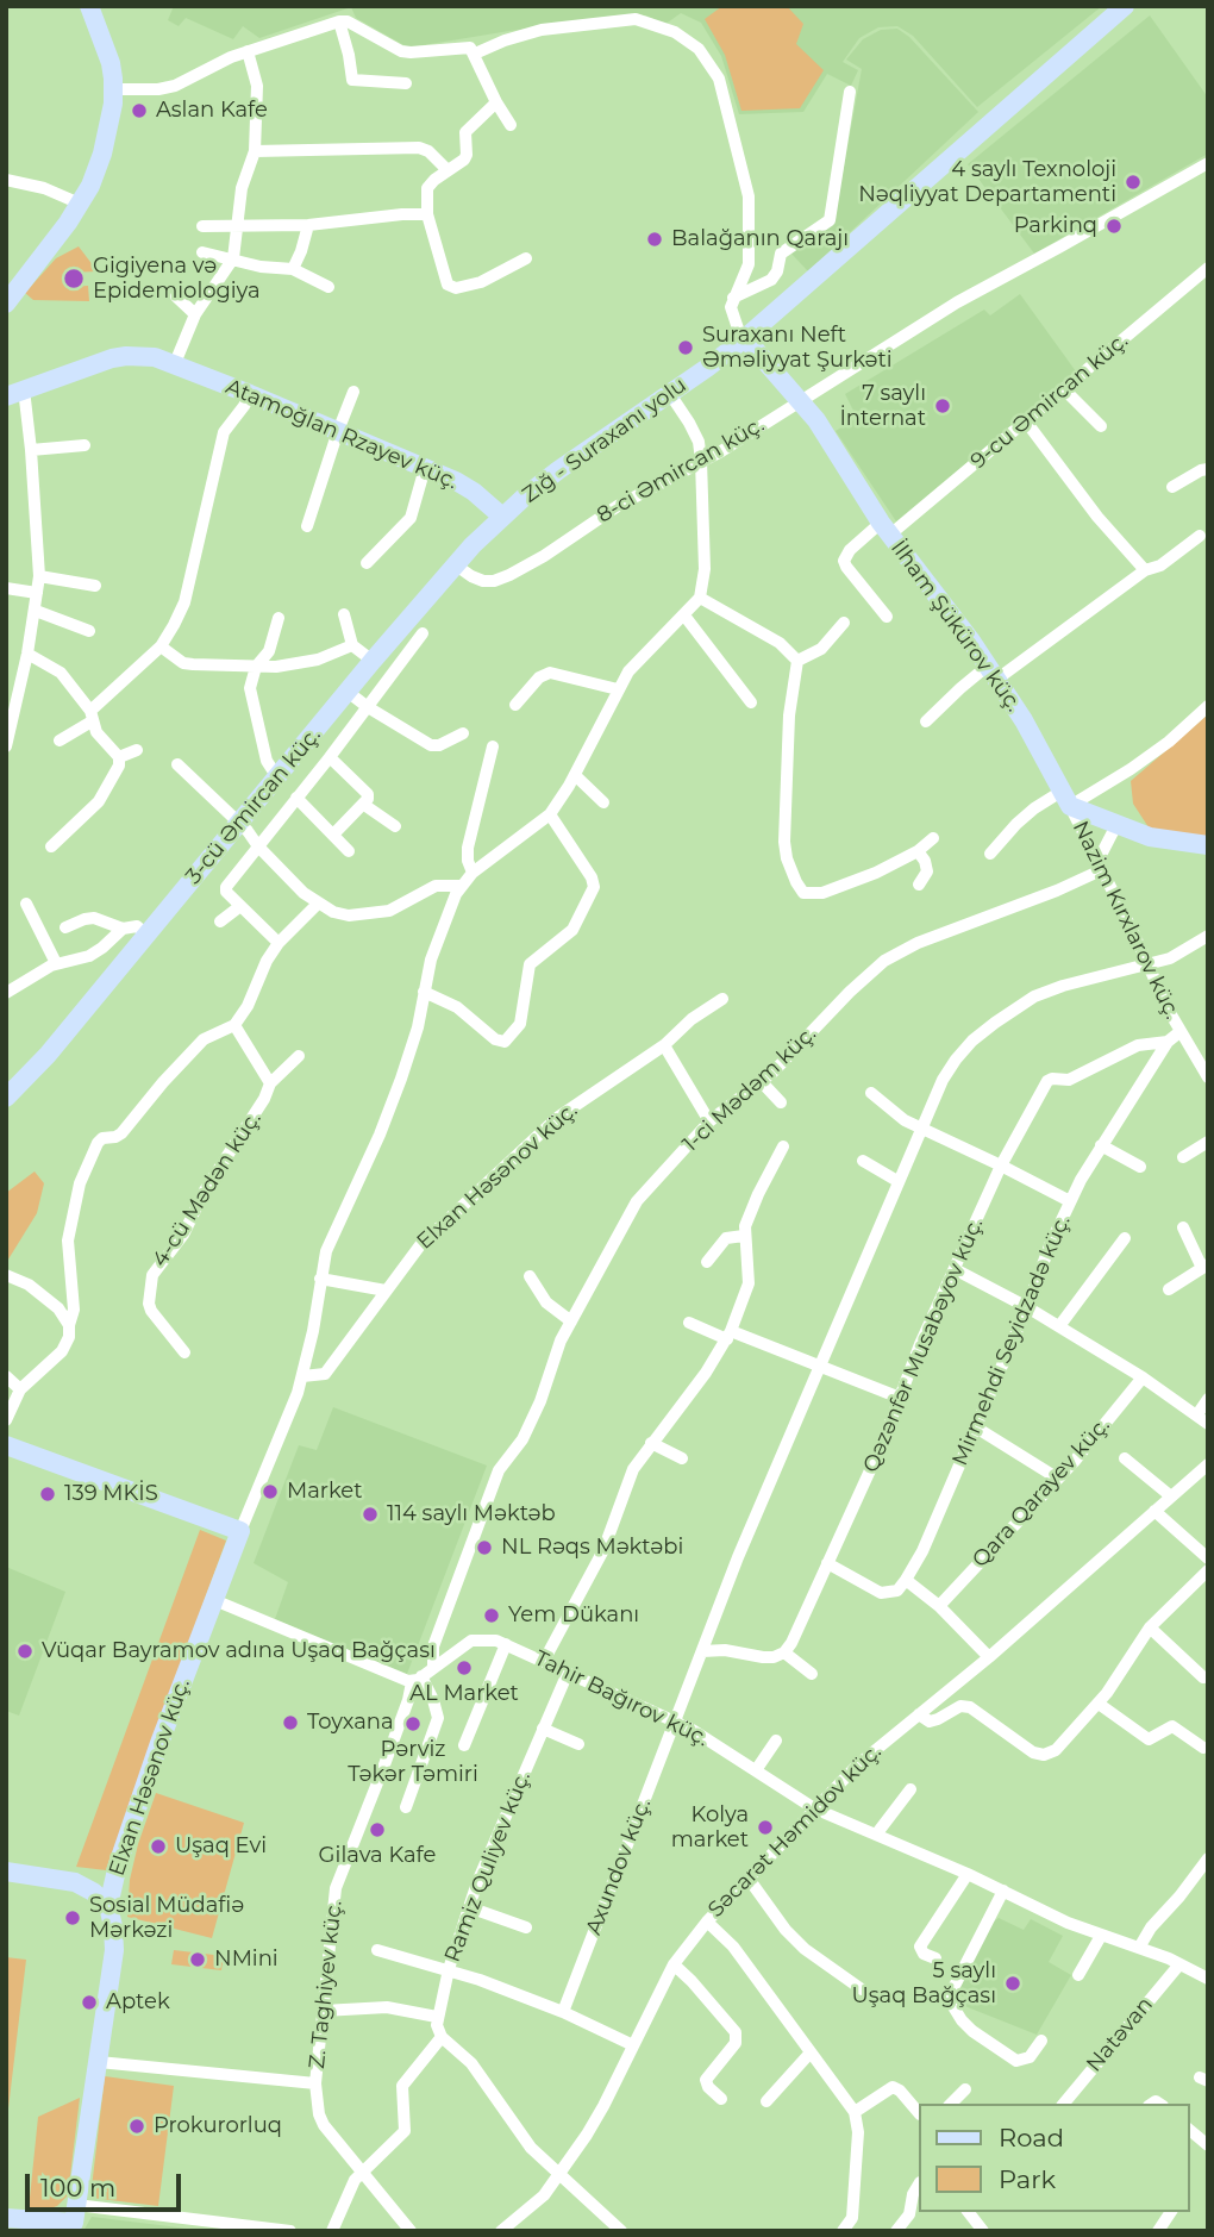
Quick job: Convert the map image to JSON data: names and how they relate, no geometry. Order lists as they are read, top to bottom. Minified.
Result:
{"streets":{"street":["9-cu Əmircan küç.","Atamoğlan Rzayev küç.","Zığ - Suraxanı yolu","8-ci Əmircan küç.","İlham Şükürov küç.","3-cü Əmircan küç.","Nazim Kırxlarov küç.","1-ci Mədəm küç.","Elxan Həsənov küç.","4-cü Mədən küç.","Mirmehdi Seyidzadə küç.","Qəzənfər Musabəyov küç.","Qara Qarayev küç.","Tahir Bağırov küç.","Səcarət Həmidov küç.","Ramiz Quliyev küç.","Axundov küç.","Z. Taghiyev küç.","Natəvan"]},"crossings":[["9-cu Əmircan küç.","İlham Şükürov küç."],["Atamoğlan Rzayev küç.","Zığ - Suraxanı yolu"],["Atamoğlan Rzayev küç.","3-cü Əmircan küç."],["Zığ - Suraxanı yolu","İlham Şükürov küç."],["Zığ - Suraxanı yolu","3-cü Əmircan küç."],["8-ci Əmircan küç.","İlham Şükürov küç."],["8-ci Əmircan küç.","3-cü Əmircan küç."],["İlham Şükürov küç.","Nazim Kırxlarov küç."],["Nazim Kırxlarov küç.","1-ci Mədəm küç."],["Nazim Kırxlarov küç.","Mirmehdi Seyidzadə küç."],["Nazim Kırxlarov küç.","Axundov küç."],["1-ci Mədəm küç.","Tahir Bağırov küç."],["Elxan Həsənov küç.","Z. Taghiyev küç."],["Mirmehdi Seyidzadə küç.","Qəzənfər Musabəyov küç."],["Tahir Bağırov küç.","Səcarət Həmidov küç."],["Tahir Bağırov küç.","Ramiz Quliyev küç."],["Tahir Bağırov küç.","Axundov küç."],["Tahir Bağırov küç.","Z. Taghiyev küç."],["Tahir Bağırov küç.","Natəvan"]],"places":["Aslan Kafe","4 saylı Texnoloji Nəqliyyat Departamenti","Parkinq","Balağanın Qarajı","Gigiyena və Epidemiologiya","Suraxanı Neft Əməliyyat Şurkəti","7 saylı İnternat","Market","139 MKİS","114 saylı Məktəb","NL Rəqs Məktəbi","Yem Dükanı","Vüqar Bayramov adına Uşaq Bağçası","AL Market","Toyxana","Pərviz Təkər Təmiri","Kolya market","Gilava Kafe","Uşaq Evi","Sosial Müdafiə Mərkəzi","NMini","5 saylı Uşaq Bağçası","Aptek","Prokurorluq"],"legend":["Road","Park"],"scale_bar":"100 m"}
